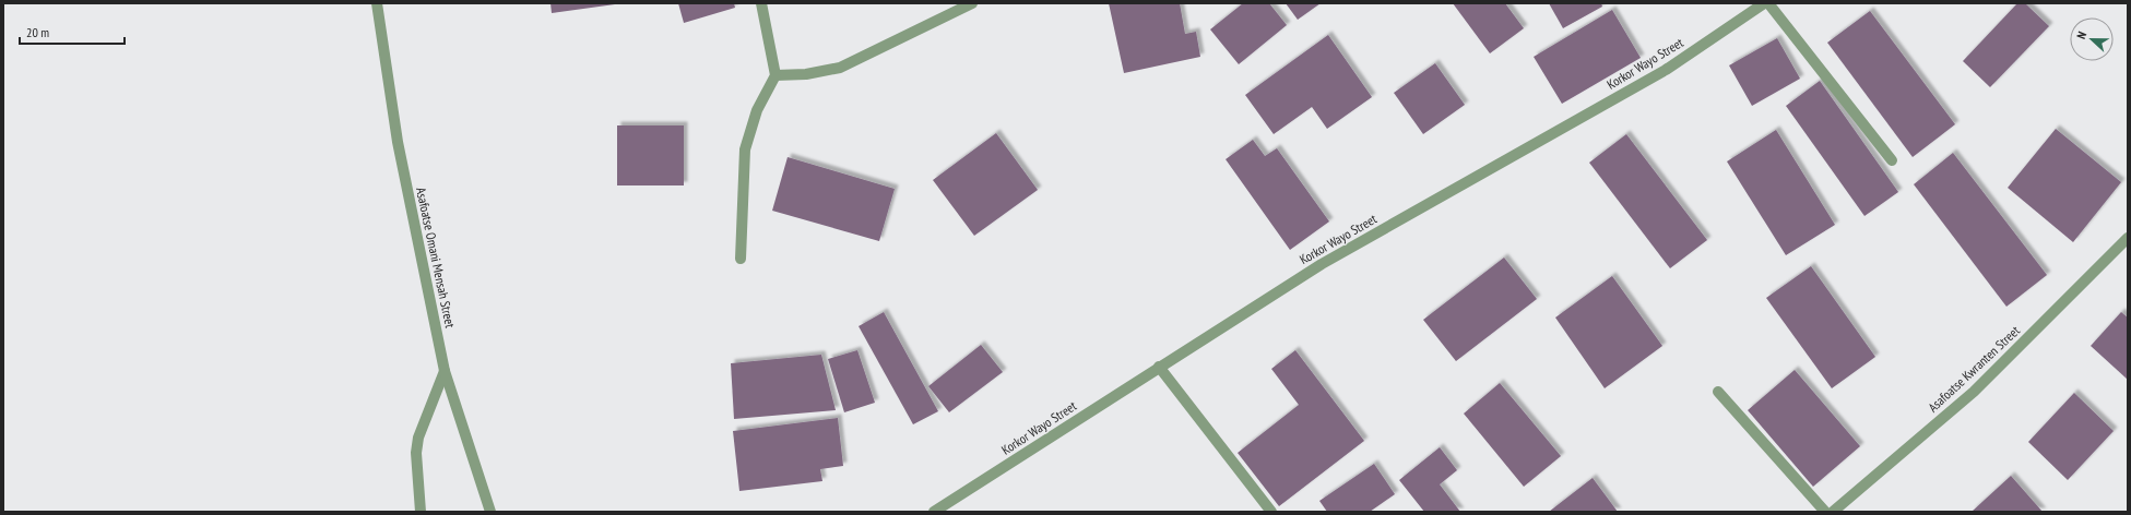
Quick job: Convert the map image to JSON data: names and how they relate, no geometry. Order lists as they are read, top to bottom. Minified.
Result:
{"streets":{"street":["Korkor Wayo Street","Asafoatse Omani Mensah Street","Asafoatse Kwranten Street"]},"scale_bar":"20 m","north":"left"}
